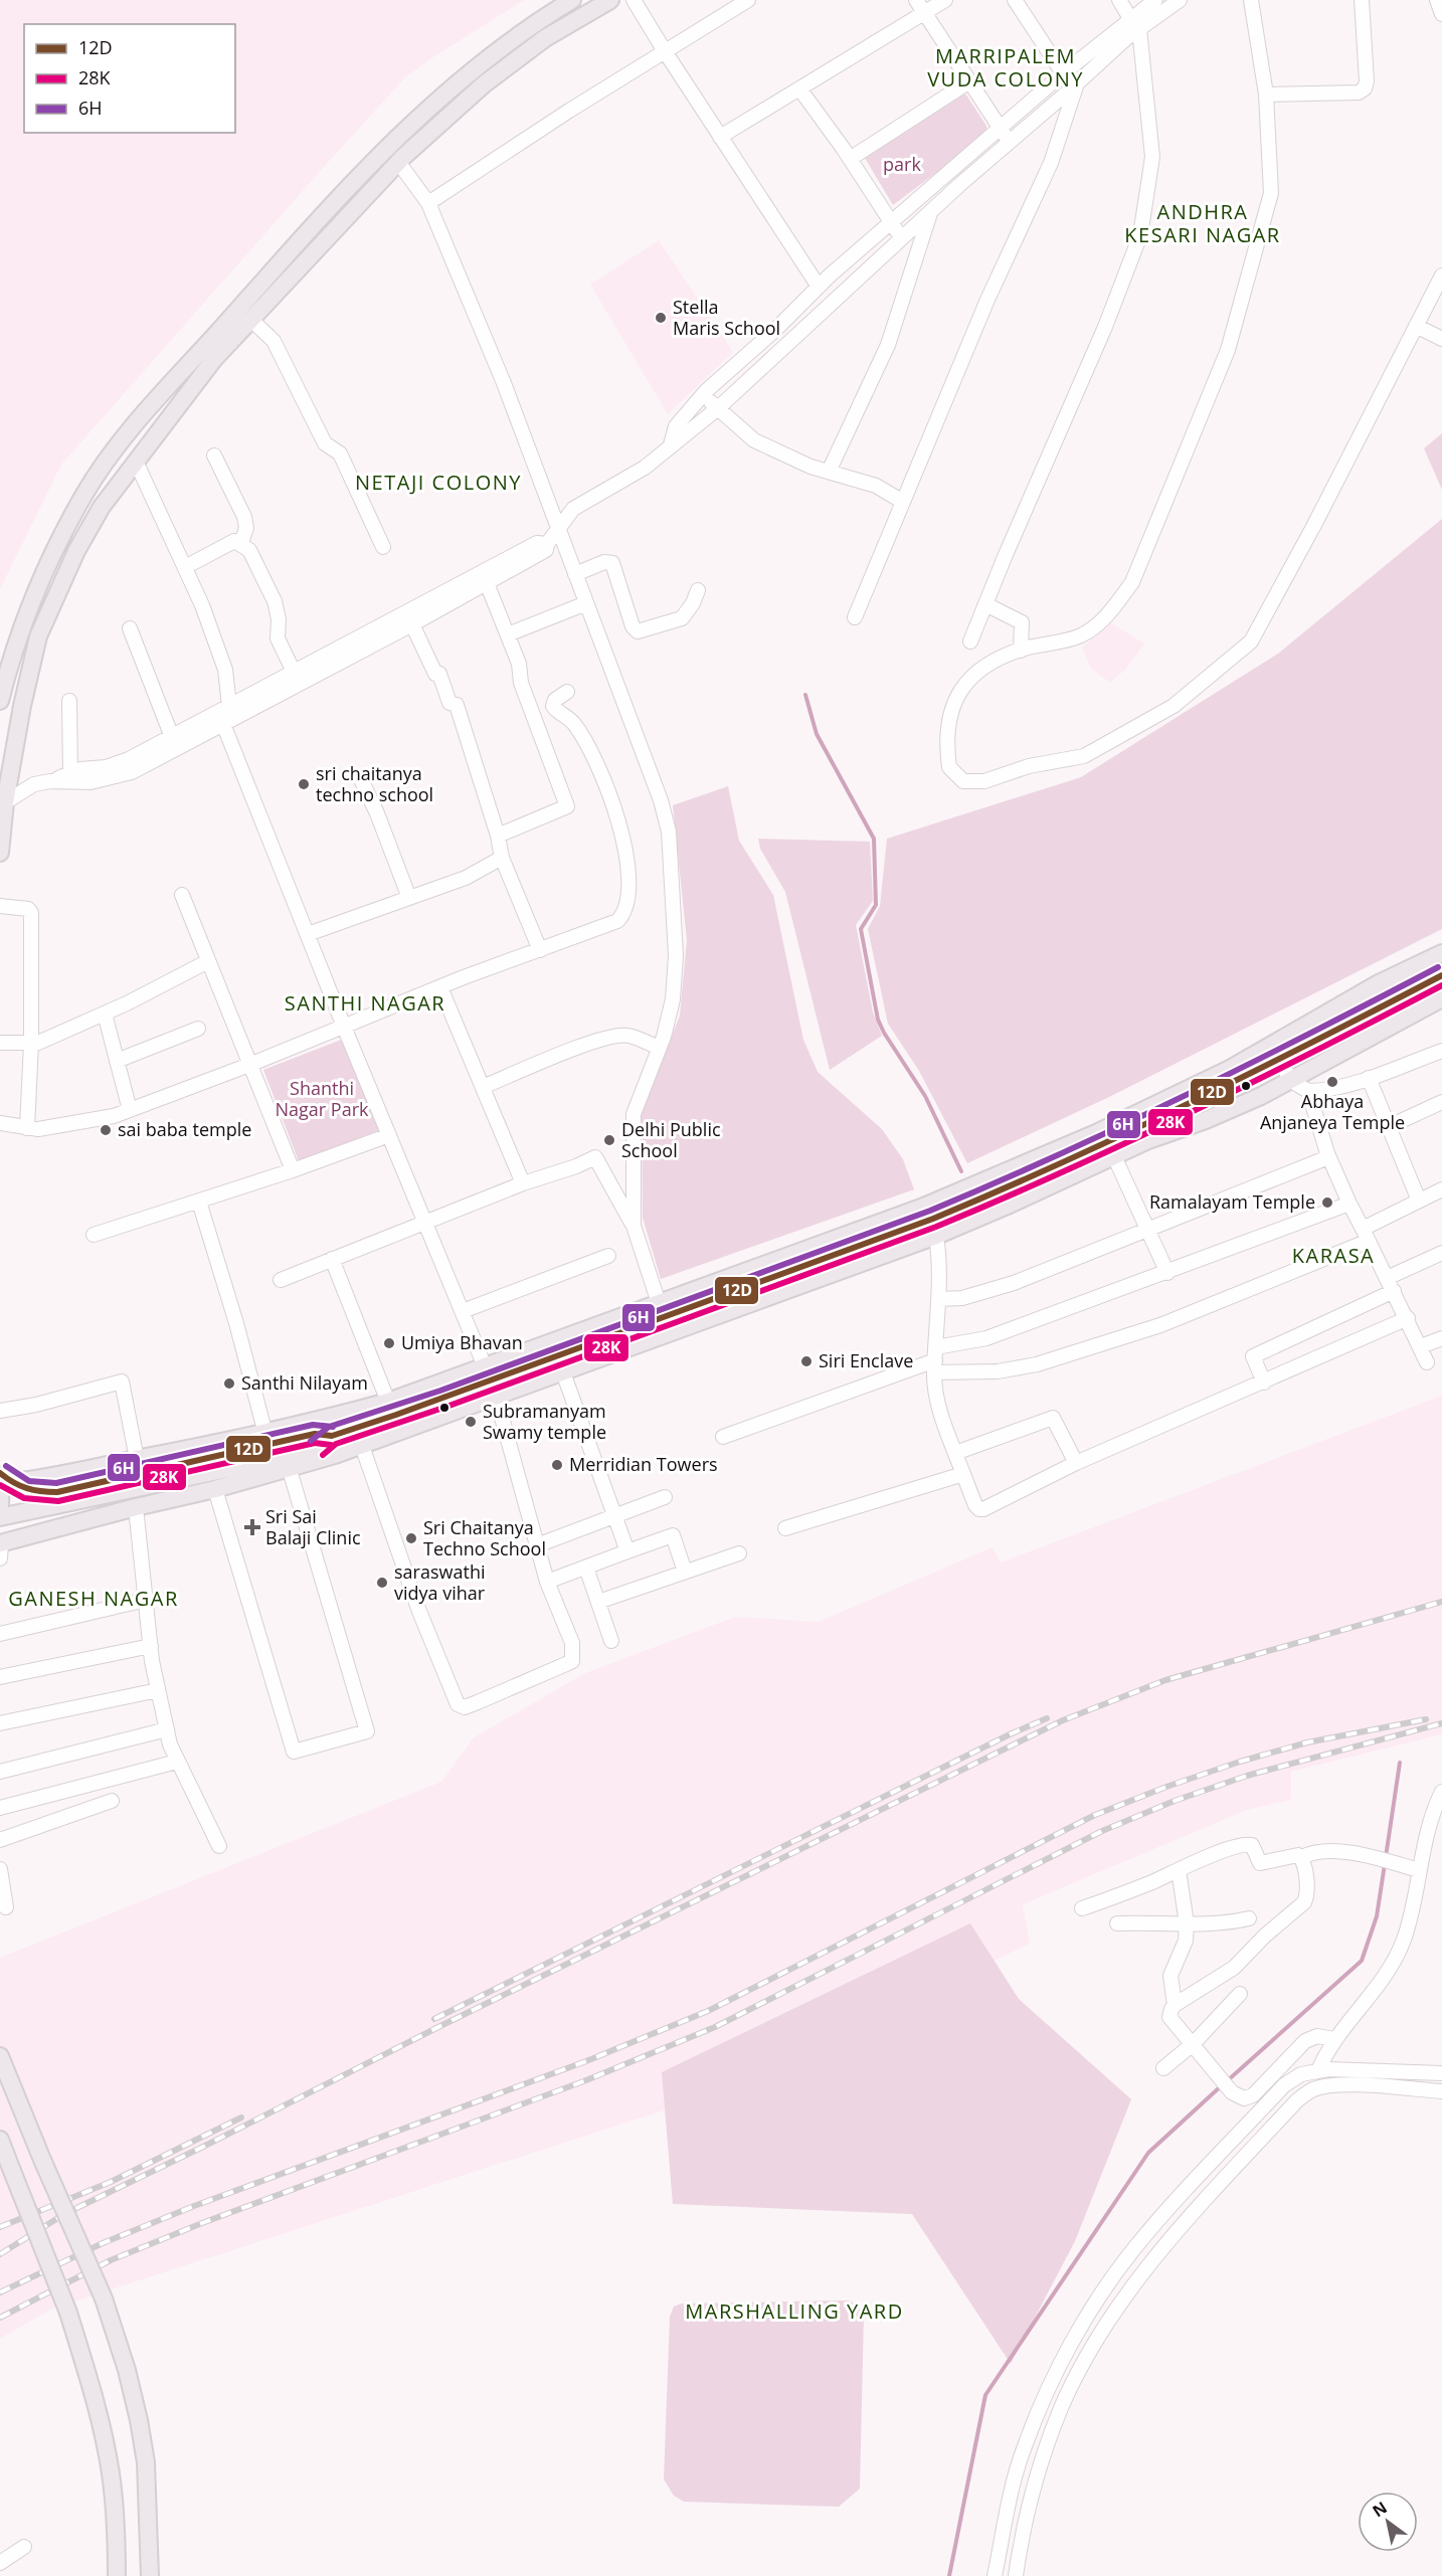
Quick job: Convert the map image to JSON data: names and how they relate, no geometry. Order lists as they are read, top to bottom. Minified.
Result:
{"districts":["MARRIPALEM VUDA COLONY","ANDHRA KESARI NAGAR","NETAJI COLONY","SANTHI NAGAR","KARASA","GANESH NAGAR","MARSHALLING YARD"],"parks":["park","Shanthi Nagar Park"],"places":{"other":["Stella Maris School","sri chaitanya techno school","Abhaya Anjaneya Temple","sai baba temple","Delhi Public School","Ramalayam Temple","Umiya Bhavan","Siri Enclave","Santhi Nilayam","Subramanyam Swamy temple","Merridian Towers","Sri Chaitanya Techno School","saraswathi vidya vihar"],"health":["Sri Sai Balaji Clinic"]},"lines":["transit line 6H","transit line 12D","transit line 28K"],"legend":["12D","28K","6H"],"north":"top left"}
